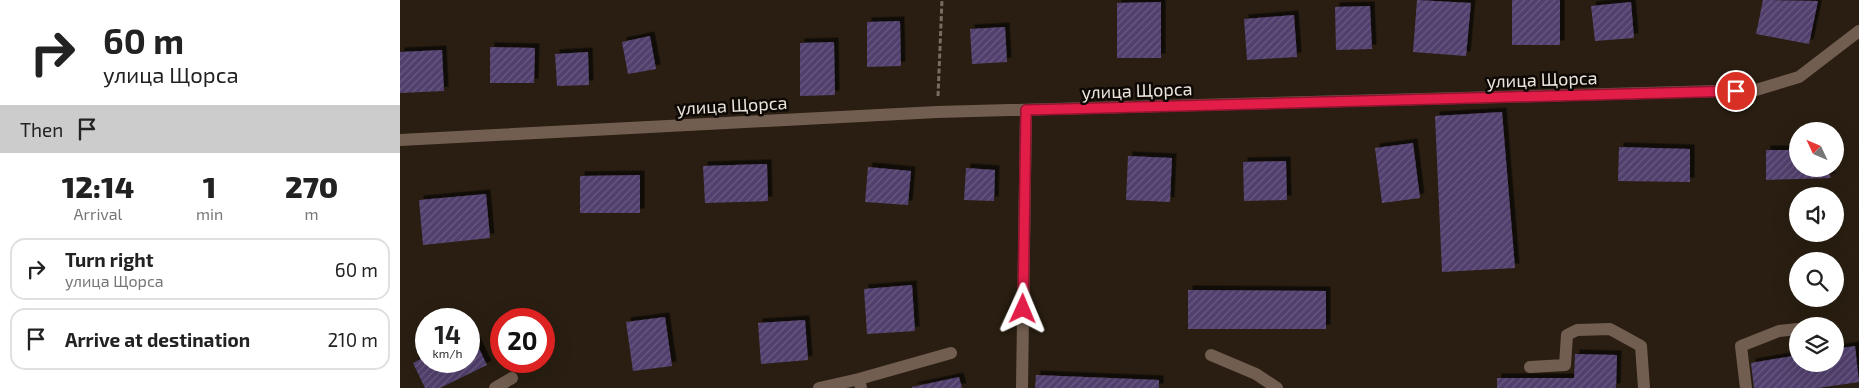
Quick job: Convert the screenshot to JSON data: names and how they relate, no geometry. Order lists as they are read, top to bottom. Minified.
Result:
{"streets":{"street":["улица Щорса"]},"north":"top left","page":{"turn":["60 m","улица Щорса"],"then":"Then","eta":["12:14","Arrival","1","min","270","m"],"list":[{"name":"Turn right","note":"улица Щорса","value":"60 m"},{"name":"Arrive at destination","value":"210 m"}],"speed":"14 km/h","limit":"20"}}
